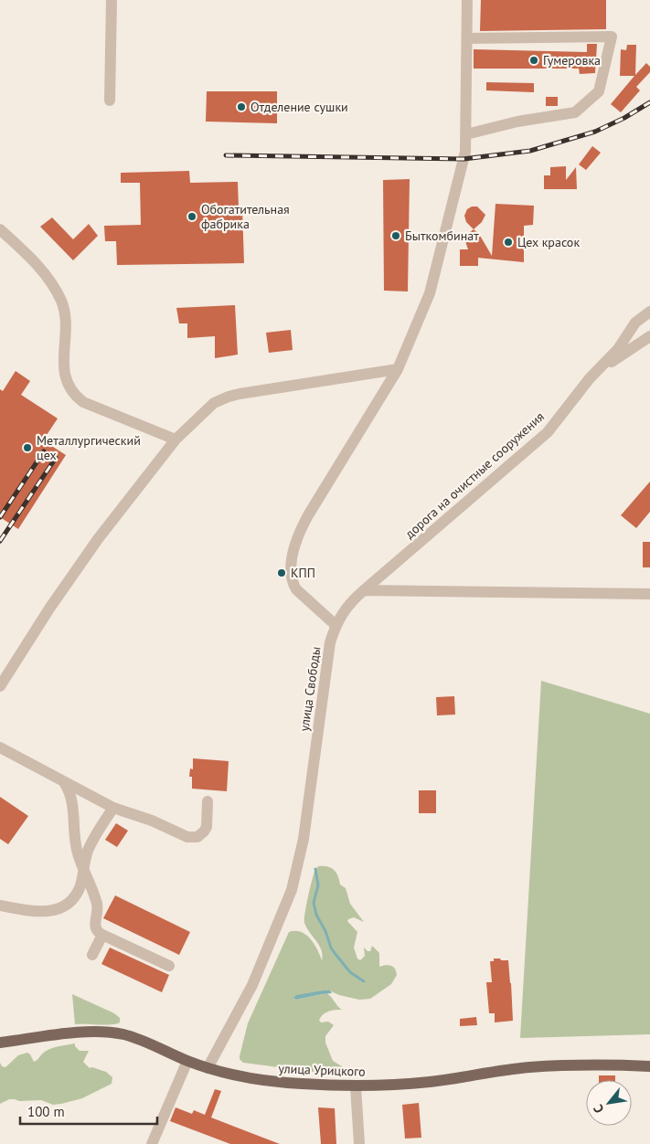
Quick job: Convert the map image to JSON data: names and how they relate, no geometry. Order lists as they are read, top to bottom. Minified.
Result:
{"streets":{"main road":["улица Урицкого"],"street":["дорога на очистные сооружения","улица Свободы"]},"crossings":[["дорога на очистные сооружения","улица Свободы"],["улица Свободы","улица Урицкого"]],"places":["Гумеровка","Отделение сушки","Обогатительная фабрика","Быткомбинат","Цех красок","Металлургический цех","КПП"],"scale_bar":"100 m","north":"bottom left"}
